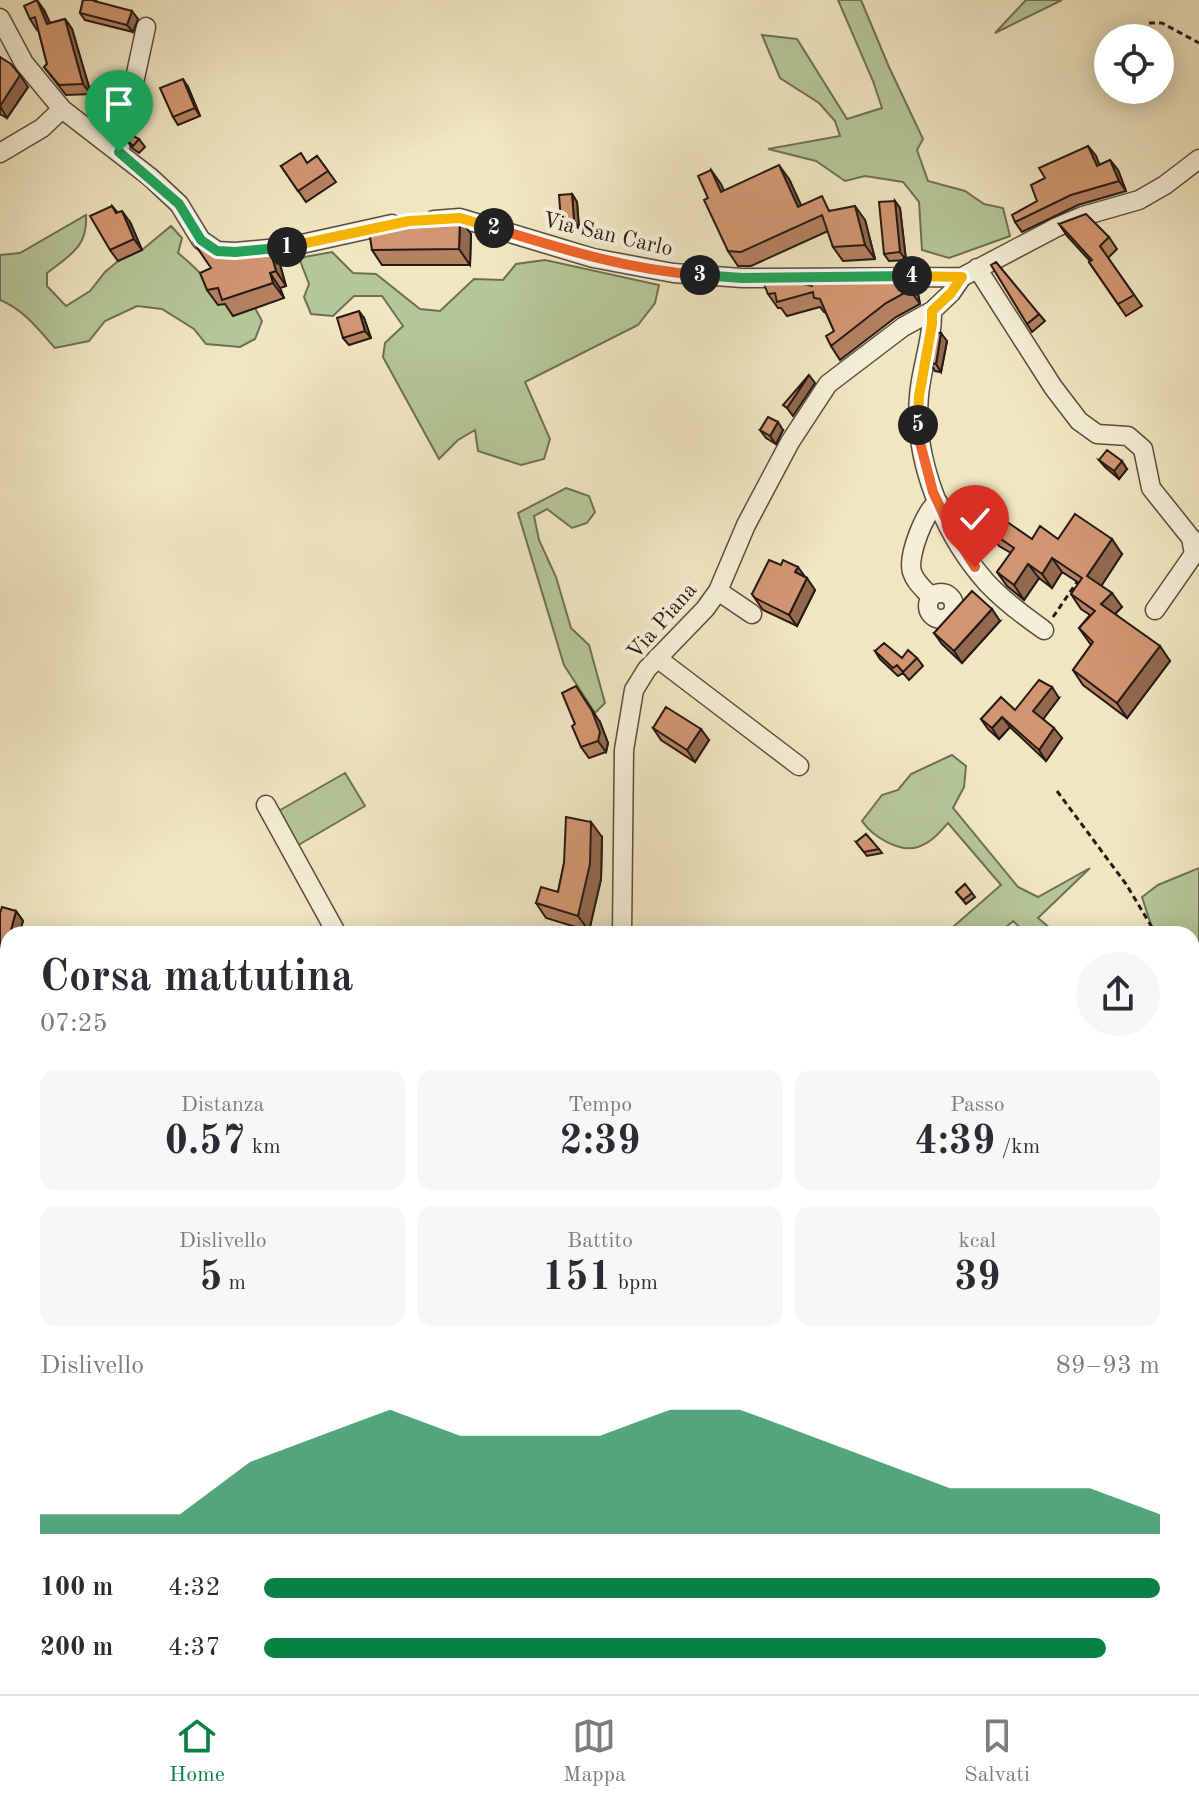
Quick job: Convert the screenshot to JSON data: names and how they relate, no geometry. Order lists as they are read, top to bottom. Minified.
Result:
{"streets":{"street":["Via San Carlo","Via Piana"]},"crossings":[["Via San Carlo","Via Piana"]],"page":{"pins":["2","1","3","4","5"],"heading":["Corsa mattutina","07:25"],"stats":[["Distanza","0.57 km"],["Tempo","2:39"],["Passo","4:39 /km"],["Dislivello","5 m"],["Battito","151 bpm"],["kcal","39"]],"chart":["Dislivello","89–93 m"],"list":[{"name":"100 m","note":"4:32"},{"name":"200 m","note":"4:37"}],"tabs":["Home","Mappa","Salvati"]}}
